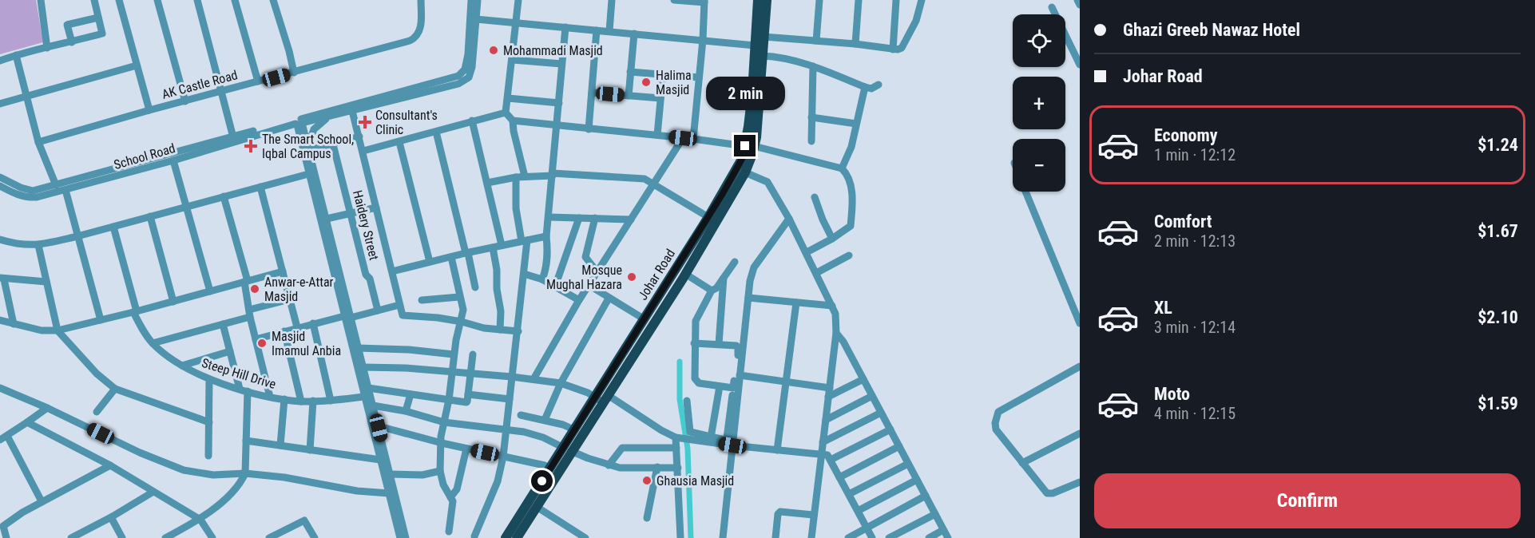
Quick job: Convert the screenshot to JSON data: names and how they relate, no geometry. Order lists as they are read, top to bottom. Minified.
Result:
{"streets":{"main road":["Johar Road"],"street":["AK Castle Road","School Road","Haidery Street","Steep Hill Drive"]},"places":{"other":["Mohammadi Masjid","Halima Masjid","Mosque Mughal Hazara","Anwar-e-Attar Masjid","Masjid Imamul Anbia","Ghausia Masjid"],"health":["Consultant's Clinic","The Smart School, Iqbal Campus"]},"page":{"banner":["Ghazi Greeb Nawaz Hotel","Johar Road"],"map_buttons":["+","−"],"bubble":"2 min","list":[{"name":"Economy","note":"1 min · 12:12","value":"$1.24"},{"name":"Comfort","note":"2 min · 12:13","value":"$1.67"},{"name":"XL","note":"3 min · 12:14","value":"$2.10"},{"name":"Moto","note":"4 min · 12:15","value":"$1.59"}],"buttons":"Confirm"}}
